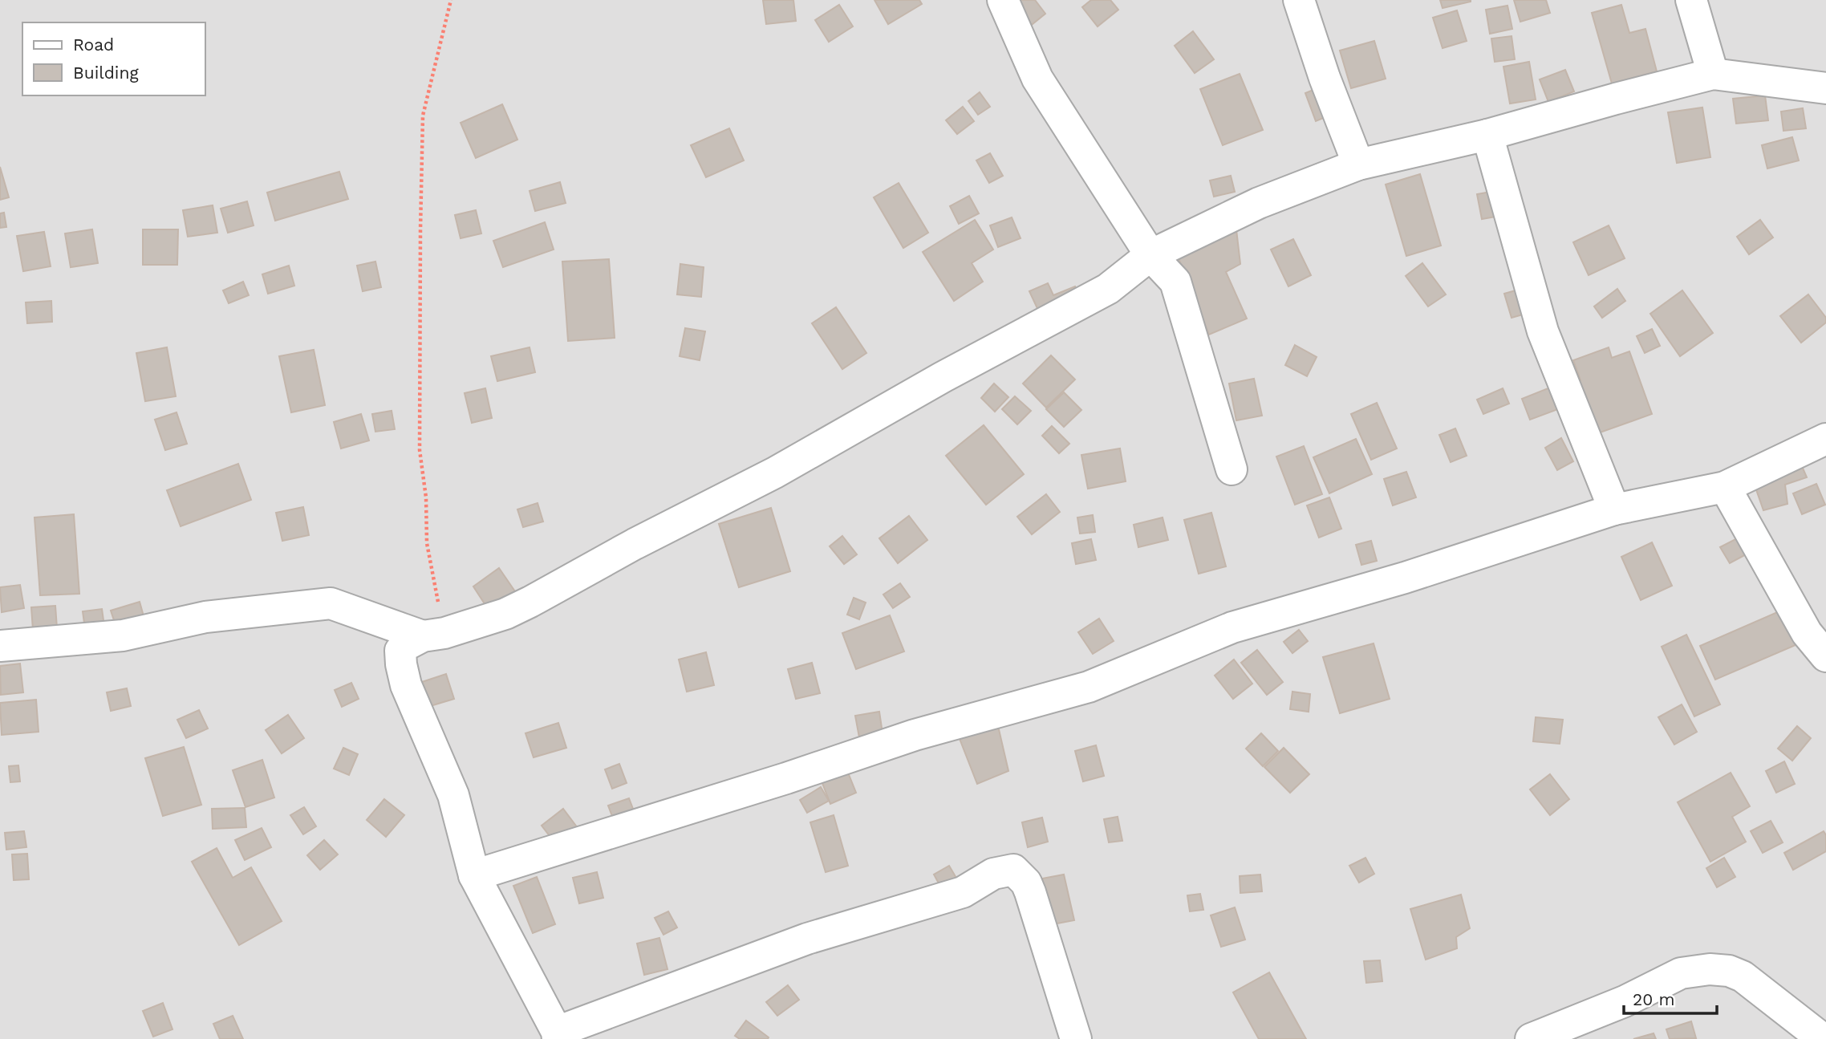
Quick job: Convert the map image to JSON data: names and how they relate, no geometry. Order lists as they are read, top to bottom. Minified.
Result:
{"legend":["Road","Building"],"scale_bar":"20 m"}
